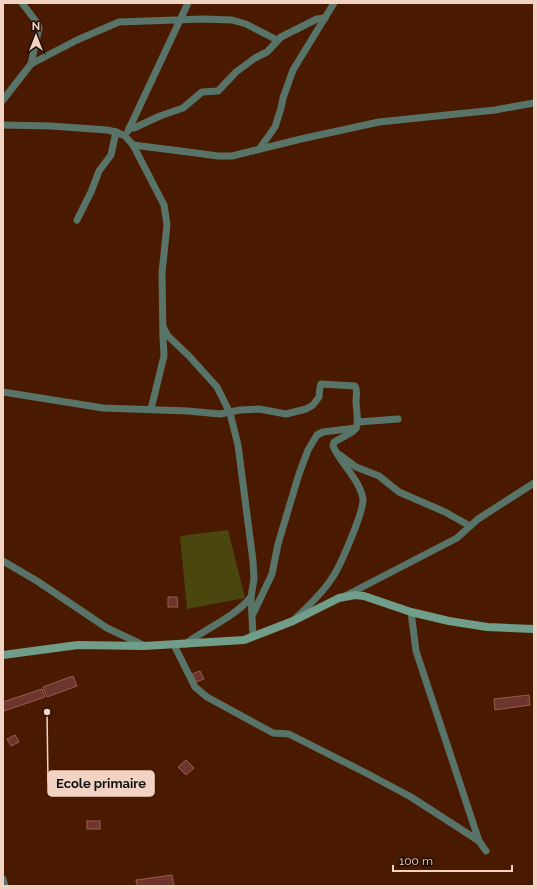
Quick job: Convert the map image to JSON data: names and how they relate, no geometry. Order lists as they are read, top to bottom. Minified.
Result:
{"places":["Ecole primaire"],"scale_bar":"100 m","north":"top"}
